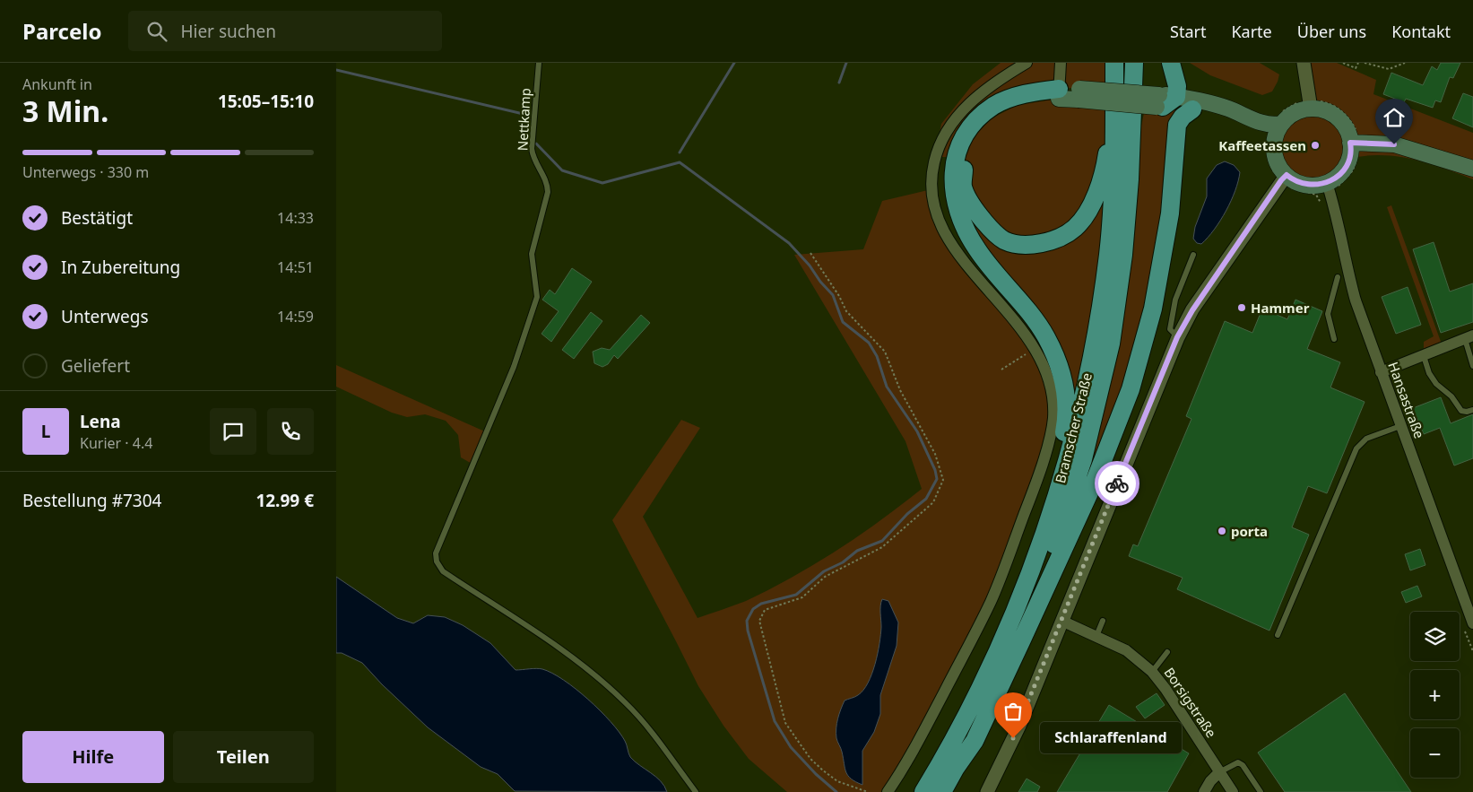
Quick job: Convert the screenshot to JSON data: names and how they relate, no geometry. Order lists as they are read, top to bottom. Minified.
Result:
{"streets":{"highway":["Bramscher Straße"],"street":["Hansastraße","Borsigstraße"],"lane":["Nettkamp"]},"places":["Kaffeetassen","Hammer","porta","Schlaraffenland"],"page":{"header":"Parcelo","search":"Hier suchen","nav":["Start","Karte","Über uns","Kontakt"],"heading":["3 Min.","Ankunft in","15:05–15:10"],"panel":["Lena","Kurier · 4.4","Bestellung #7304","12.99 €"],"bar":"Unterwegs · 330 m","list":[["Bestätigt","14:33"],["In Zubereitung","14:51"],["Unterwegs","14:59"],"Geliefert"],"round":"L","map_buttons":["+","−"],"buttons":["Hilfe","Teilen"],"bubble":"Schlaraffenland"}}
